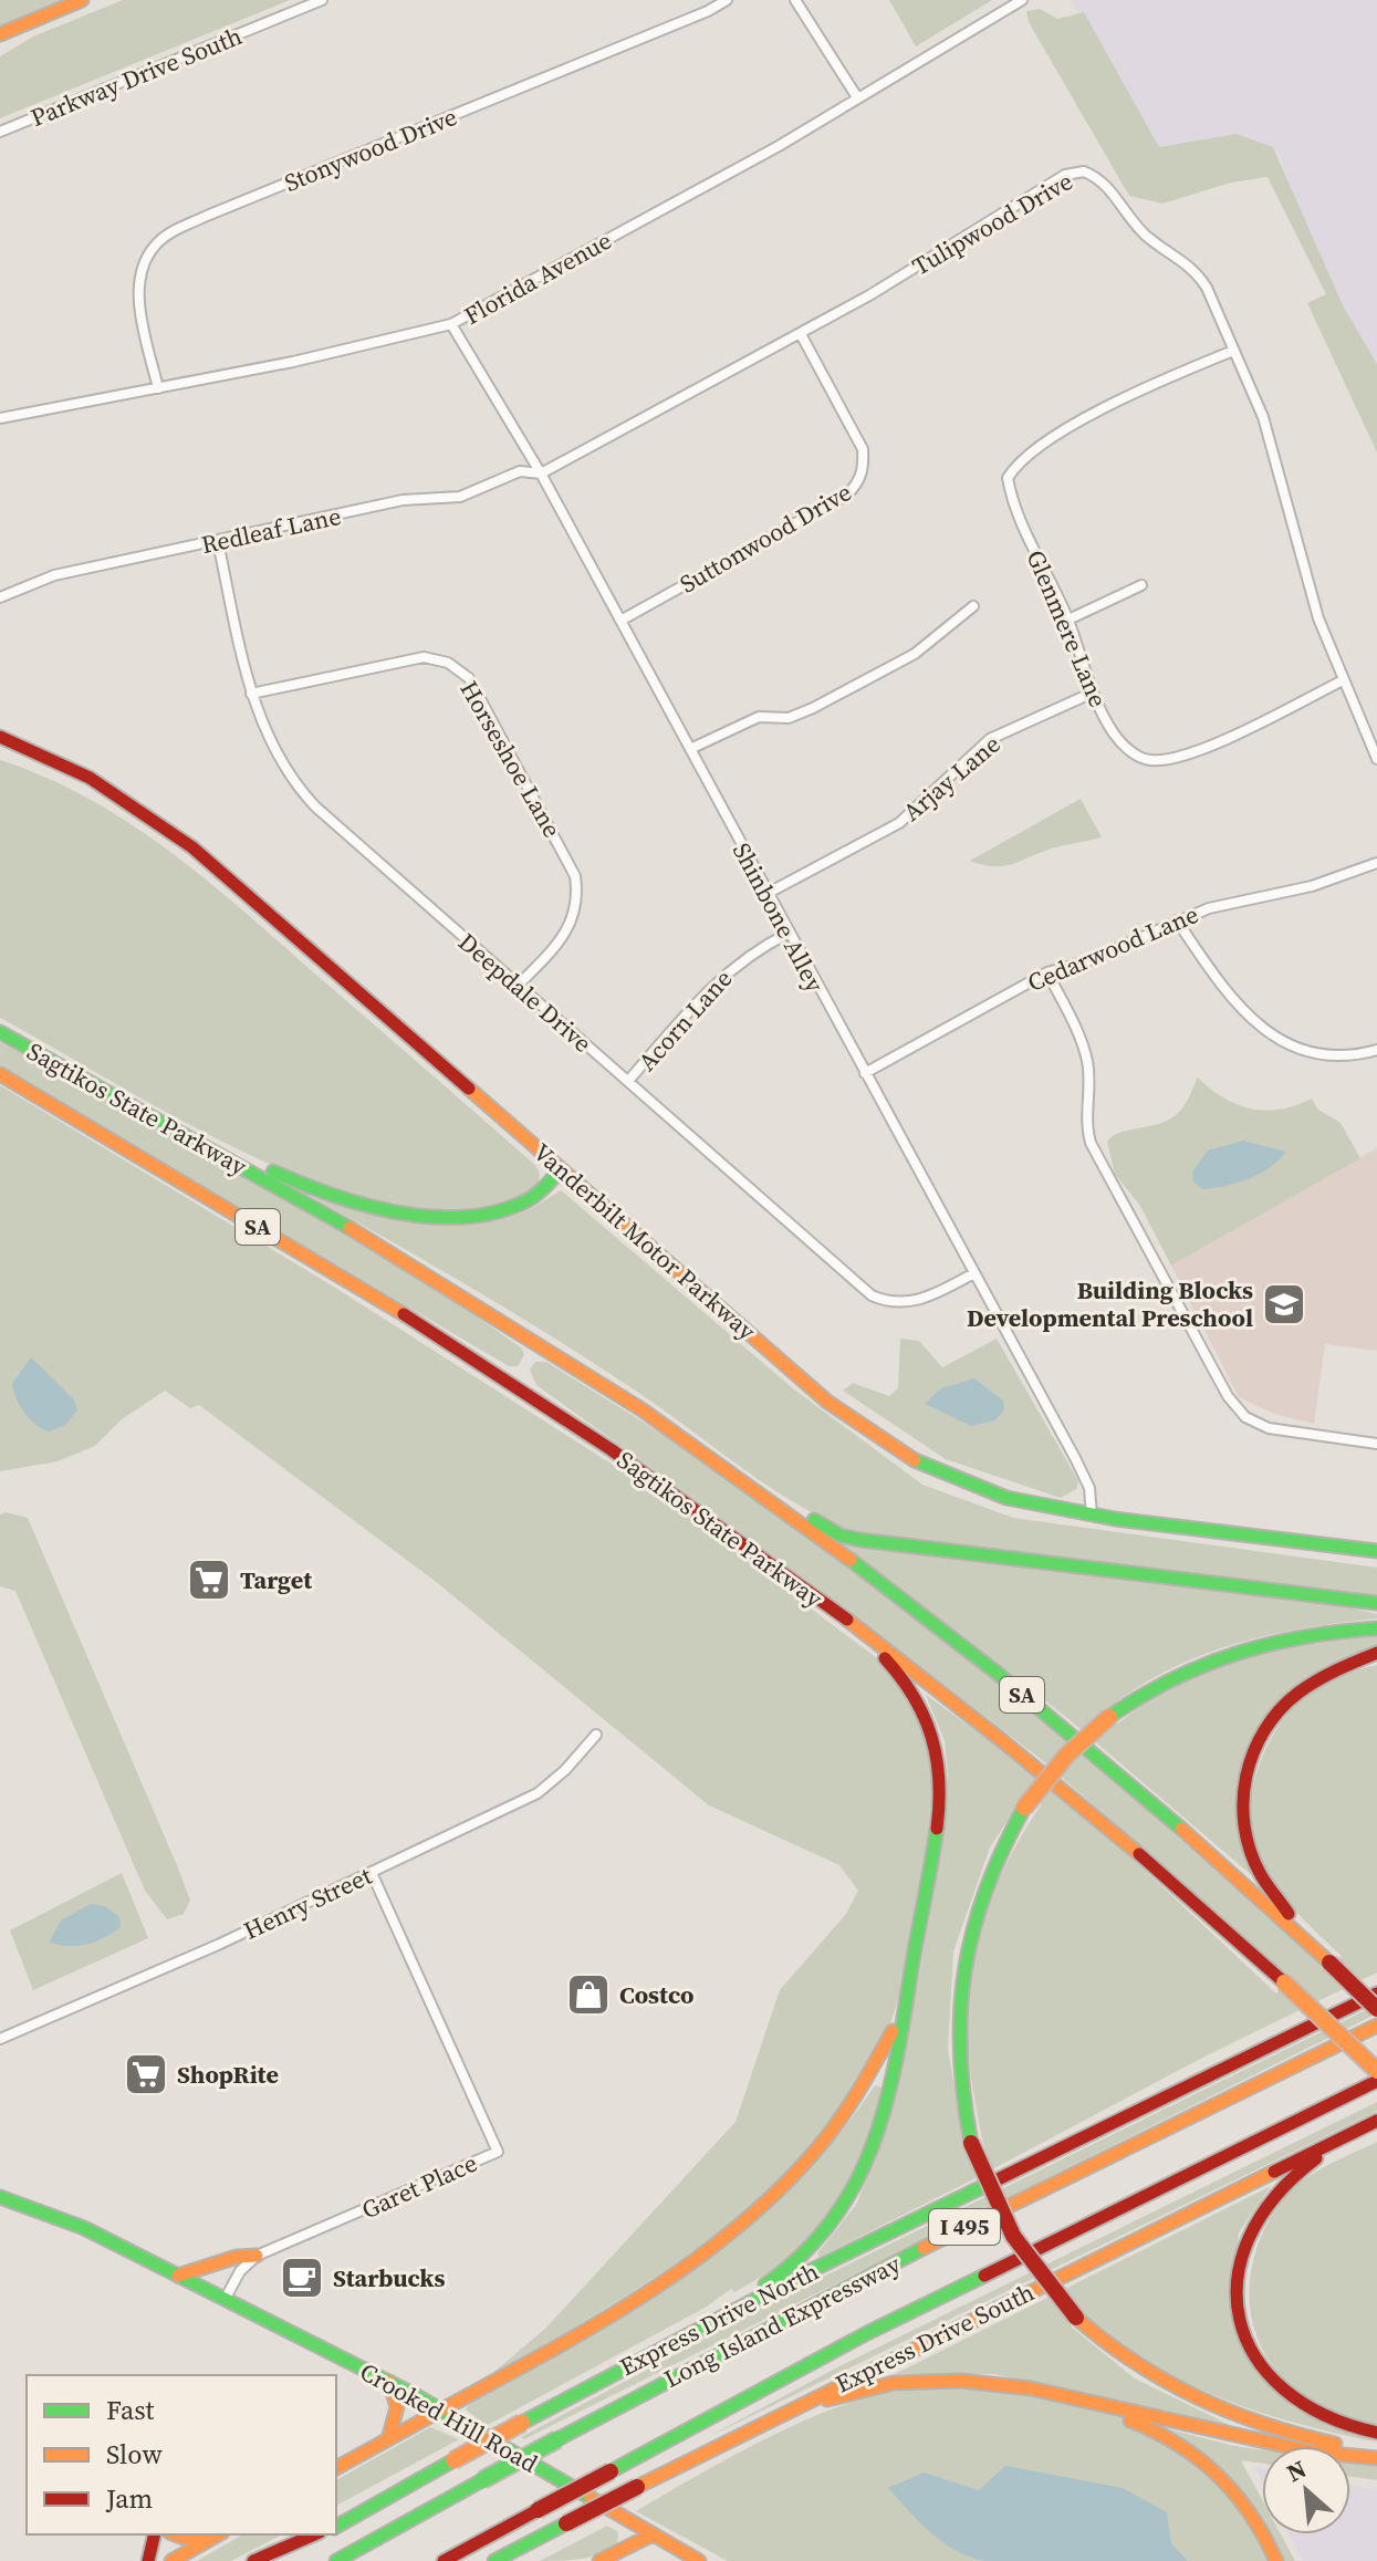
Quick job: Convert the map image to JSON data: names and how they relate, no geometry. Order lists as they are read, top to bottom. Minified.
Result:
{"streets":{"main road":["Sagtikos State Parkway","SA","Vanderbilt Motor Parkway","I 495","Express Drive North","Long Island Expressway","Express Drive South","Crooked Hill Road"],"street":["Parkway Drive South","Stonywood Drive","Tulipwood Drive","Florida Avenue","Redleaf Lane","Suttonwood Drive","Glenmere Lane","Horseshoe Lane","Arjay Lane","Shinbone Alley","Cedarwood Lane","Deepdale Drive","Acorn Lane","Henry Street","Garet Place"]},"crossings":[["Stonywood Drive","Florida Avenue"],["Tulipwood Drive","Redleaf Lane"],["Tulipwood Drive","Suttonwood Drive"],["Tulipwood Drive","Glenmere Lane"],["Tulipwood Drive","Shinbone Alley"],["Florida Avenue","Shinbone Alley"],["Redleaf Lane","Shinbone Alley"],["Redleaf Lane","Deepdale Drive"],["Suttonwood Drive","Shinbone Alley"],["Glenmere Lane","Arjay Lane"],["Horseshoe Lane","Deepdale Drive"],["Arjay Lane","Shinbone Alley"],["Shinbone Alley","Cedarwood Lane"],["Shinbone Alley","Deepdale Drive"],["Shinbone Alley","Acorn Lane"],["Shinbone Alley","Vanderbilt Motor Parkway"],["Deepdale Drive","Acorn Lane"],["Henry Street","Garet Place"],["Garet Place","Crooked Hill Road"]],"places":{"school or university":["Building Blocks Developmental Preschool"],"supermarket":["Target","ShopRite"],"shop":["Costco"],"cafe":["Starbucks"]},"legend":["Fast","Slow","Jam"],"north":"top left"}
